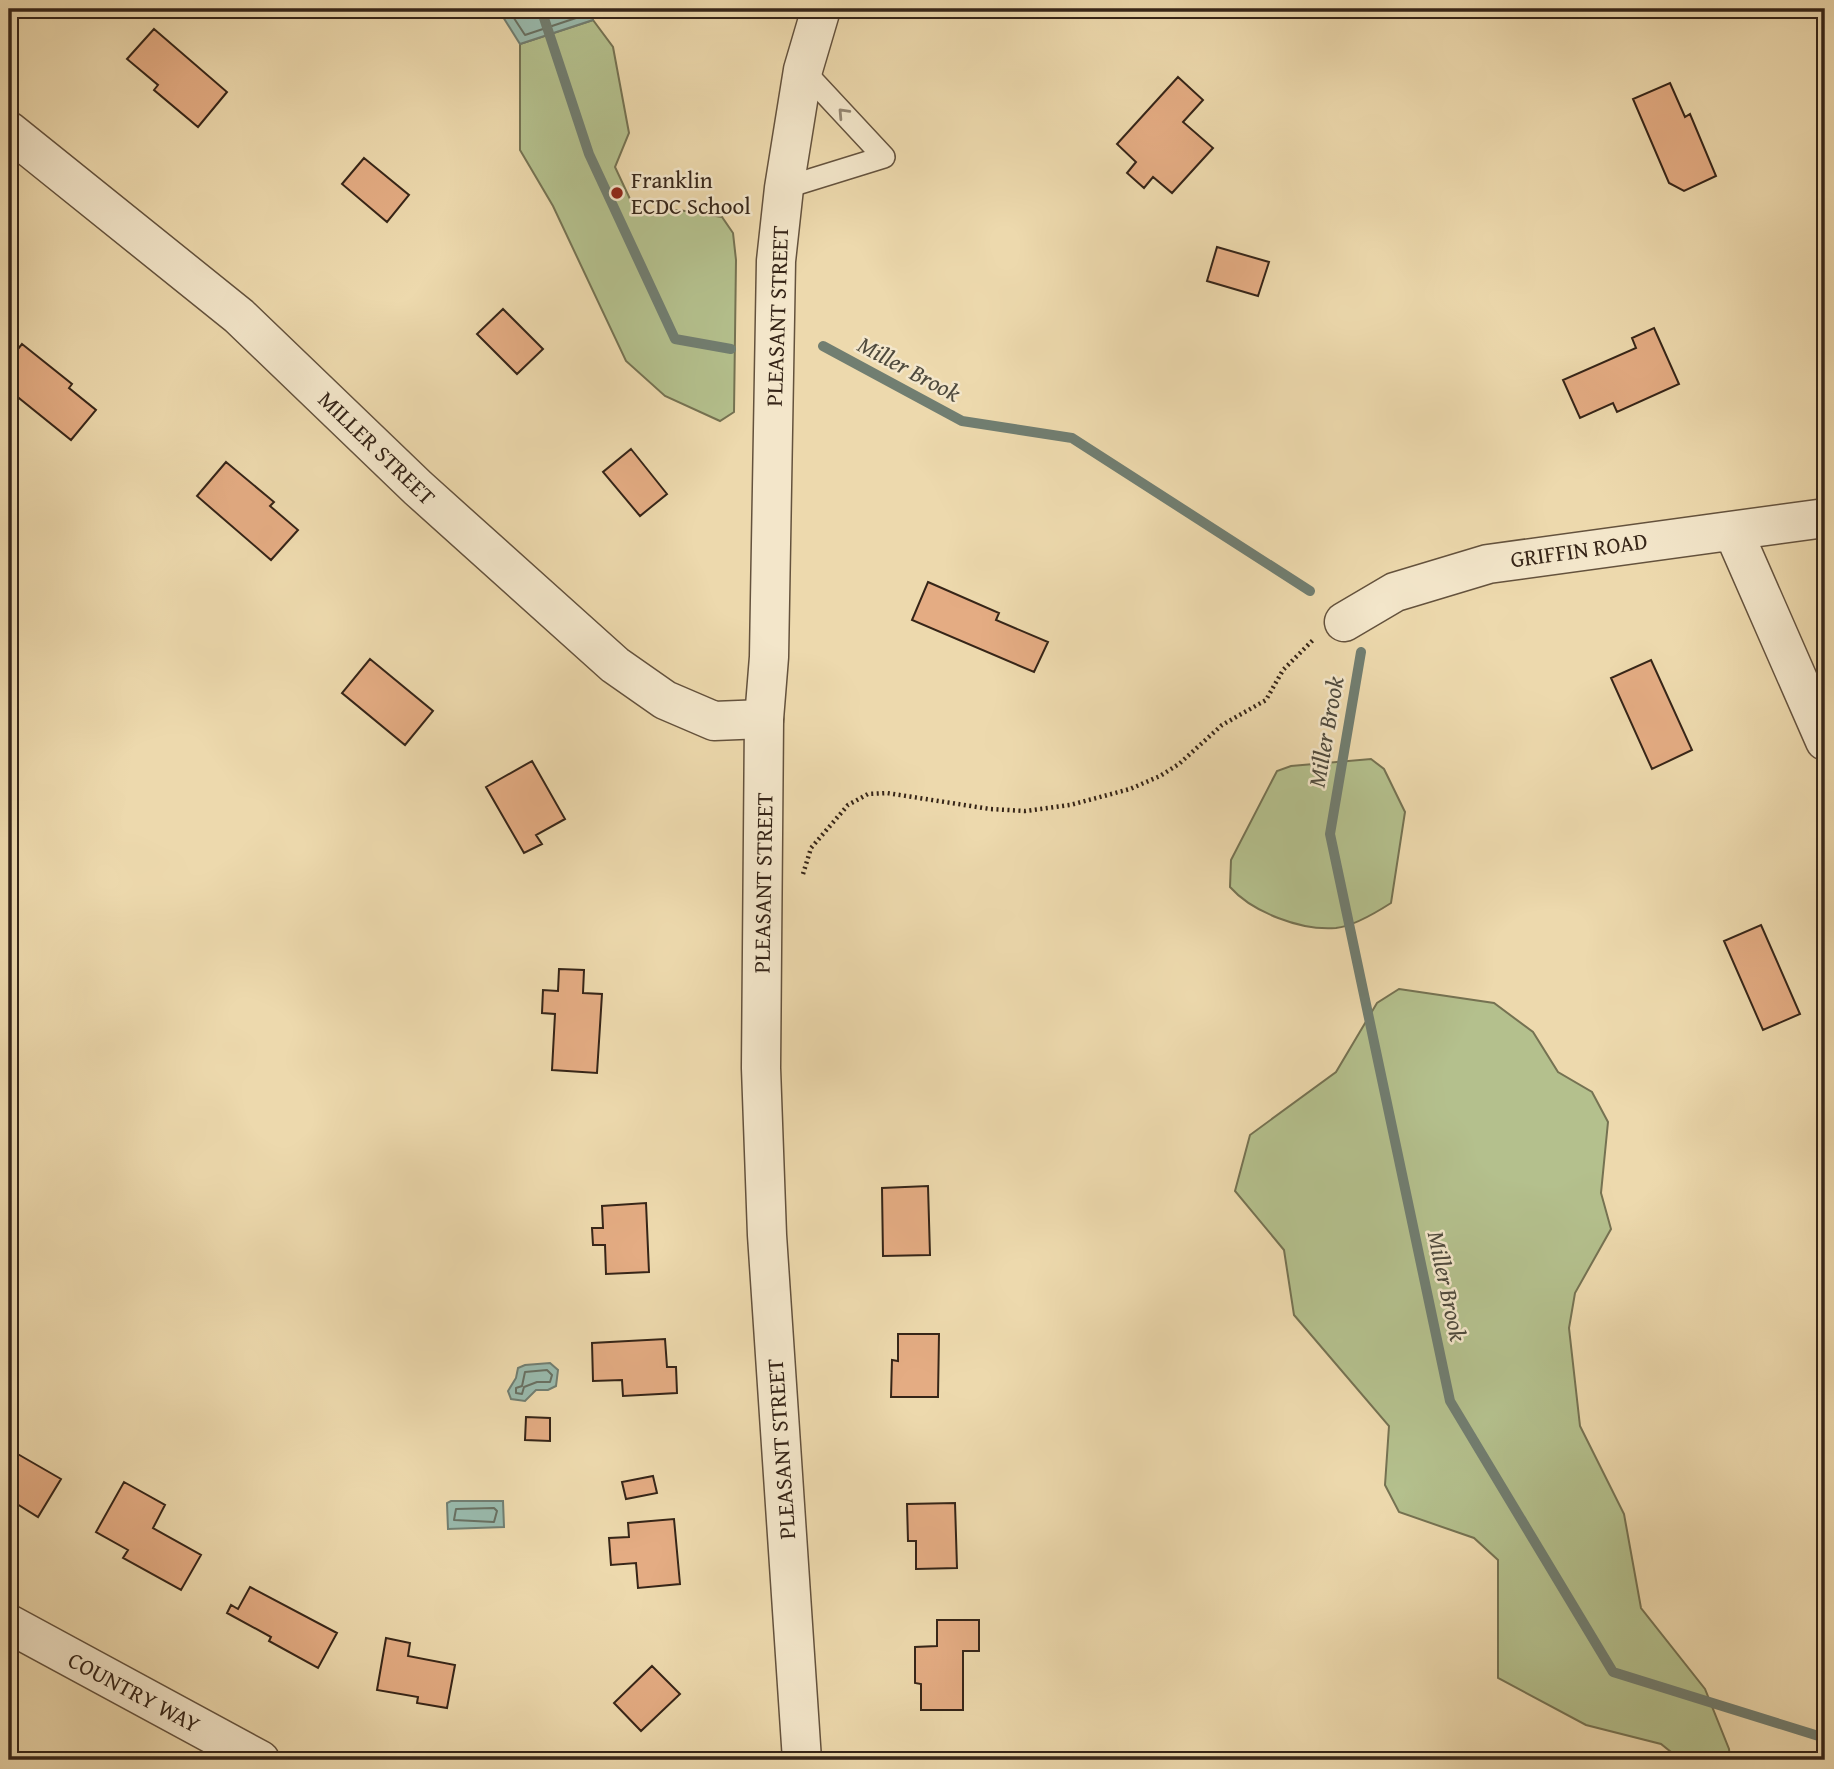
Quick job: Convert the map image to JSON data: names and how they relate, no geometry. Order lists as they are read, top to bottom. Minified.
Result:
{"streets":{"street":["PLEASANT STREET","MILLER STREET","GRIFFIN ROAD","COUNTRY WAY"]},"crossings":[["PLEASANT STREET","MILLER STREET"]],"water":["Miller Brook"],"places":["Franklin ECDC School"]}
